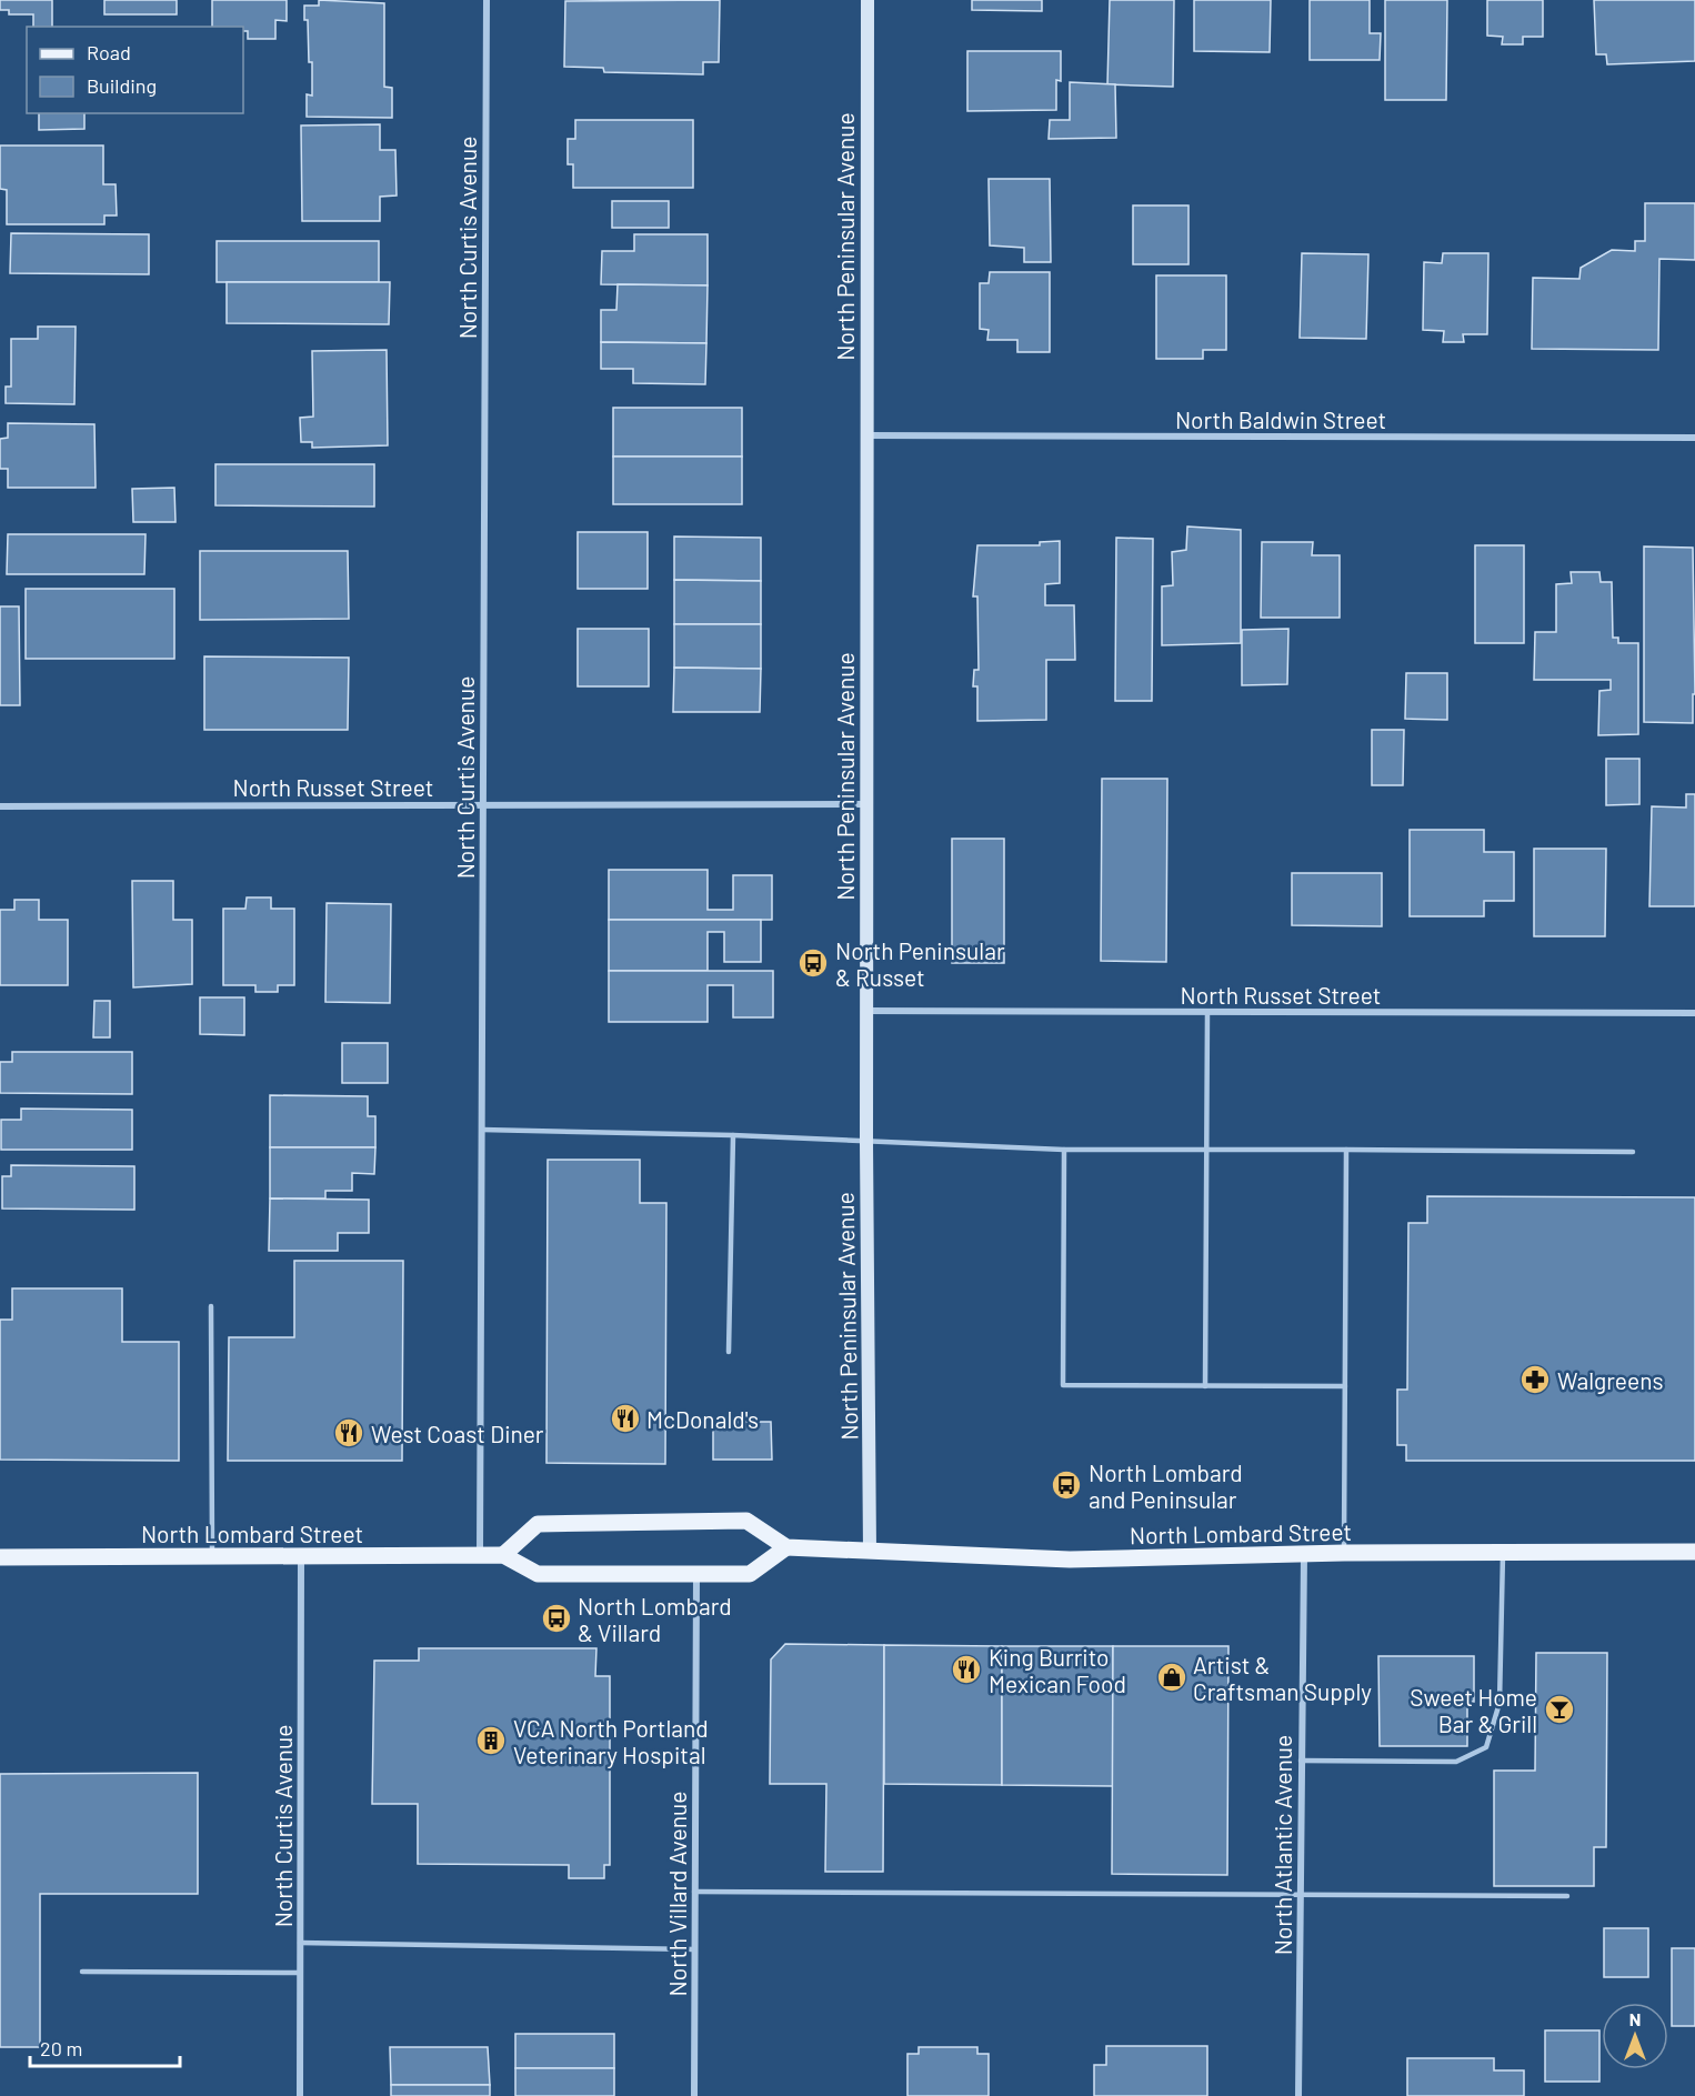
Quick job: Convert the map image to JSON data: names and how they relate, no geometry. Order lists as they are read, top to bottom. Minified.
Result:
{"streets":{"main road":["North Lombard Street"],"street":["North Peninsular Avenue","North Curtis Avenue","North Baldwin Street","North Russet Street","North Atlantic Avenue","North Villard Avenue"]},"crossings":[["North Peninsular Avenue","North Baldwin Street"],["North Peninsular Avenue","North Russet Street"],["North Peninsular Avenue","North Lombard Street"],["North Curtis Avenue","North Russet Street"],["North Curtis Avenue","North Lombard Street"],["North Lombard Street","North Atlantic Avenue"],["North Lombard Street","North Villard Avenue"]],"places":{"bus stop":["North Peninsular & Russet","North Lombard and Peninsular","North Lombard & Villard"],"pharmacy":["Walgreens"],"restaurant":["McDonald's","West Coast Diner","King Burrito Mexican Food"],"shop":["Artist & Craftsman Supply"],"bar":["Sweet Home Bar & Grill"],"building":["VCA North Portland Veterinary Hospital"]},"legend":["Road","Building"],"scale_bar":"20 m","north":"top"}
